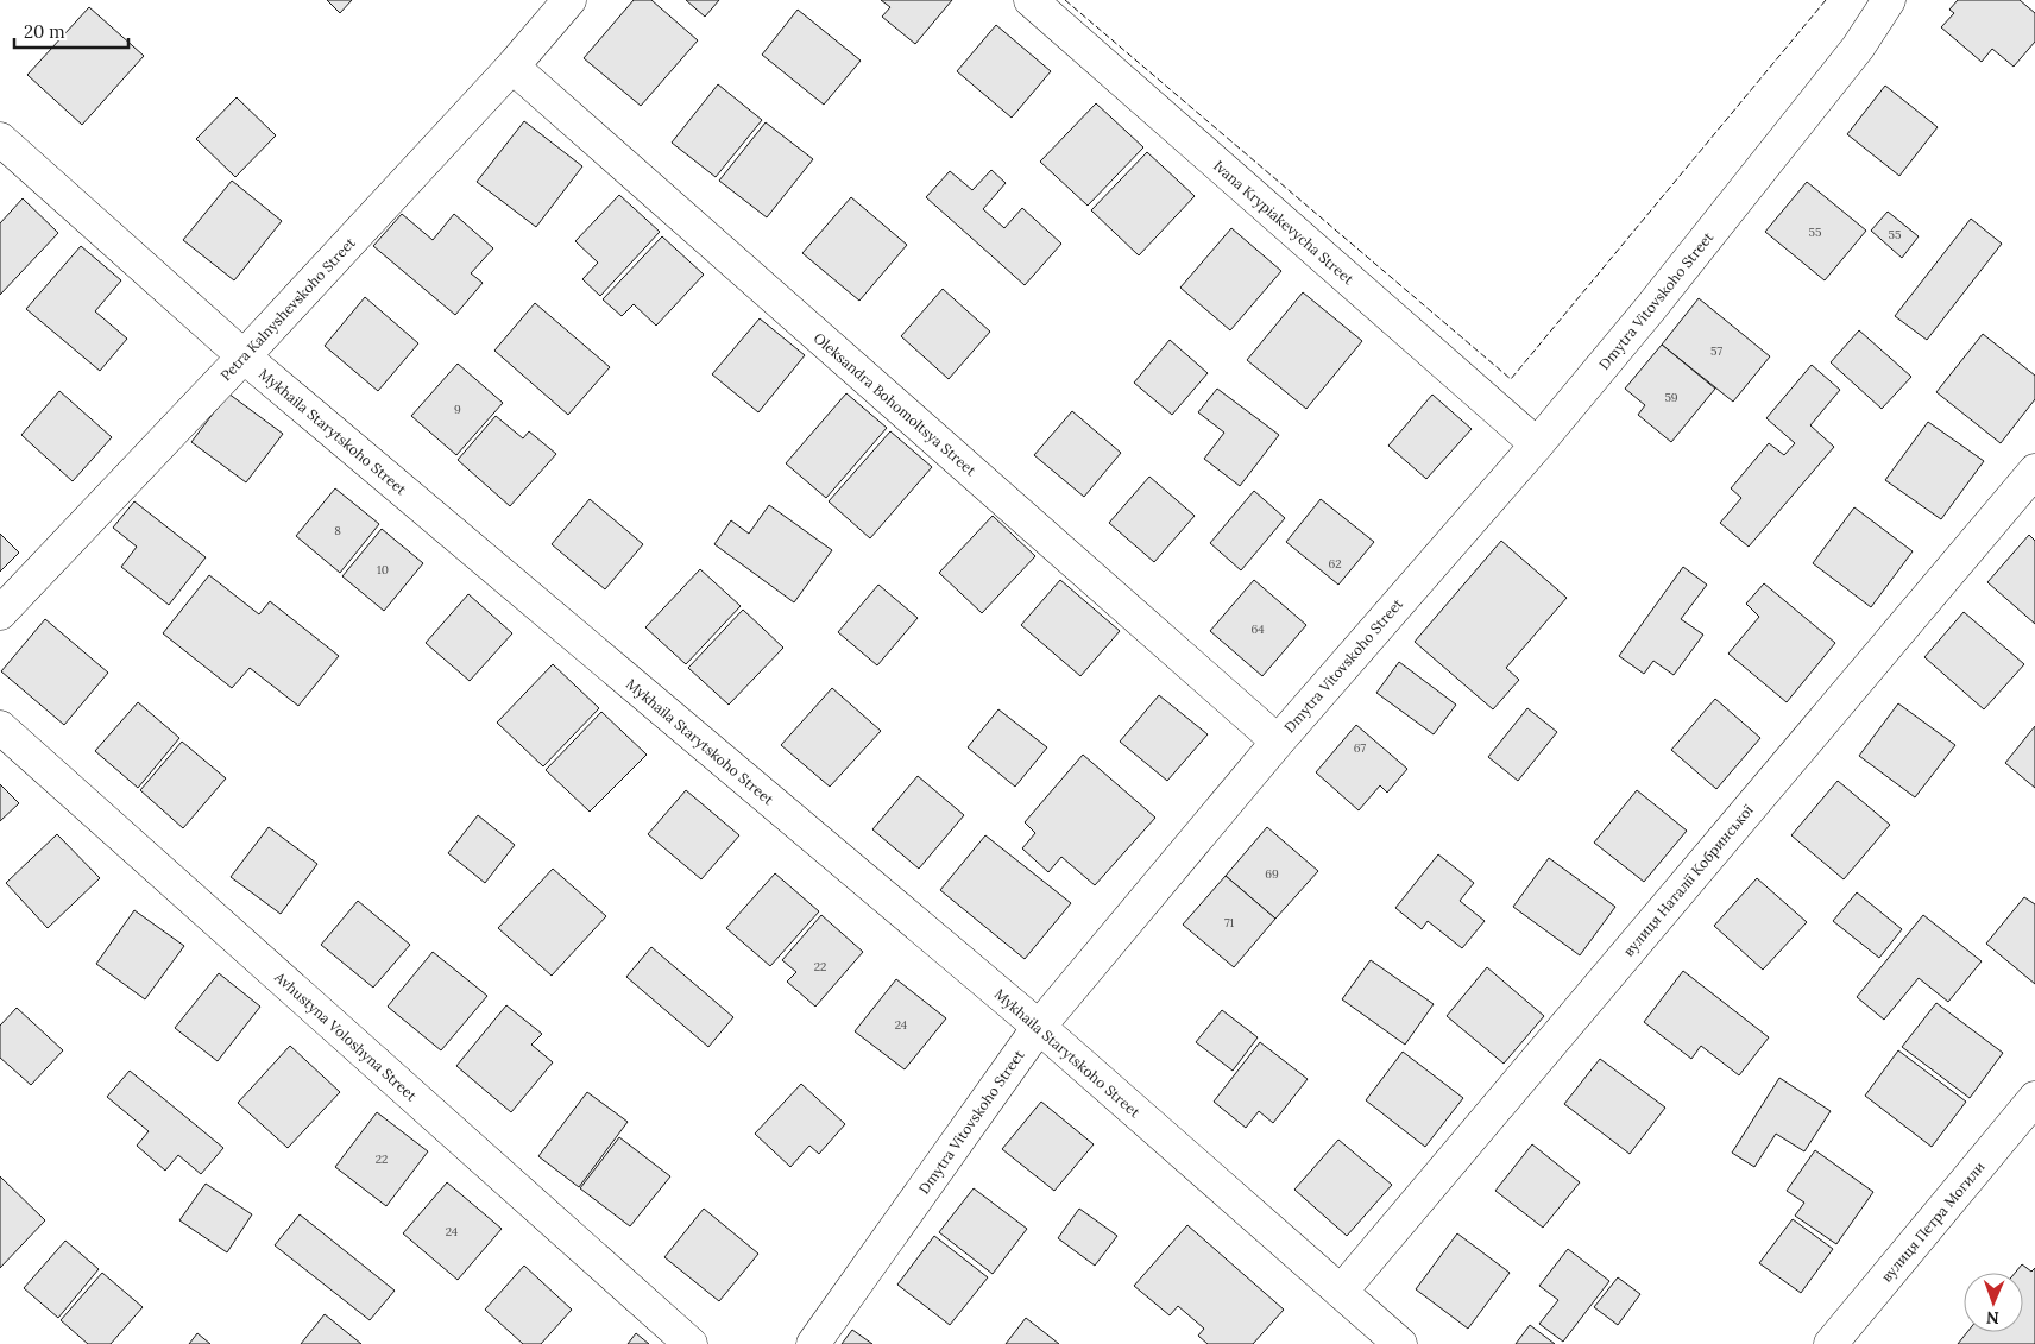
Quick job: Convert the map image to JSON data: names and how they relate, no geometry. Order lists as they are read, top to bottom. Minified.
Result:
{"streets":{"street":["Ivana Krypiakevycha Street","Dmytra Vitovskoho Street","Petra Kalnyshevskoho Street","Oleksandra Bohomoltsya Street","Mykhaila Starytskoho Street","вулиця Наталії Кобринської","Avhustyna Voloshyna Street","вулиця Петра Могили"]},"crossings":[["Ivana Krypiakevycha Street","Dmytra Vitovskoho Street"],["Dmytra Vitovskoho Street","Oleksandra Bohomoltsya Street"],["Dmytra Vitovskoho Street","Mykhaila Starytskoho Street"],["Petra Kalnyshevskoho Street","Oleksandra Bohomoltsya Street"],["Petra Kalnyshevskoho Street","Mykhaila Starytskoho Street"],["Mykhaila Starytskoho Street","вулиця Наталії Кобринської"]],"house_numbers":["55","55","57","59","9","8","62","10","64","67","69","71","22","24","22","24"],"scale_bar":"20 m","north":"bottom"}
